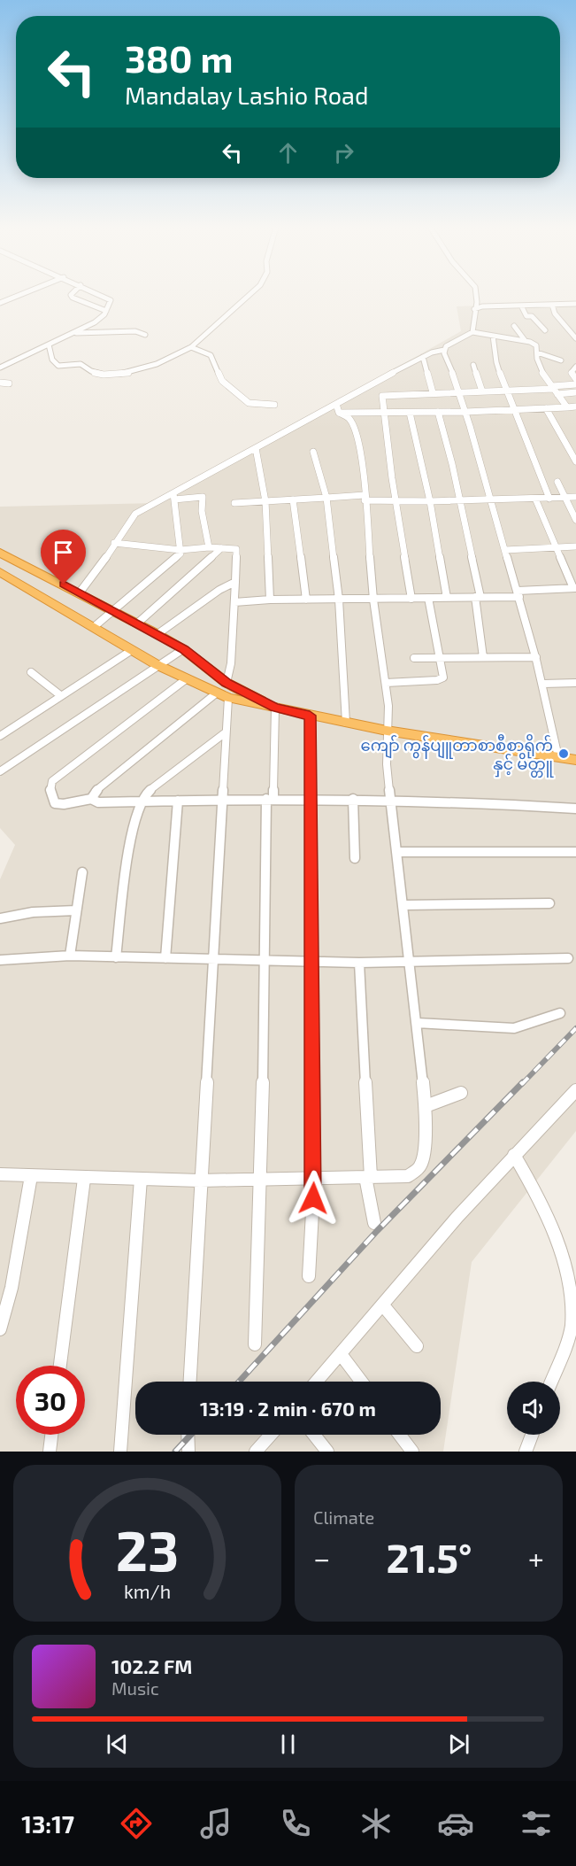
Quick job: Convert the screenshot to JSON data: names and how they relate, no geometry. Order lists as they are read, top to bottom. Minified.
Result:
{"places":["ကျော် ကွန်ပျူတာစာစီစာရိုက် နှင့် မိတ္တူ"],"page":{"turn":["380 m","Mandalay Lashio Road"],"limit":"30","trip":"13:19 · 2 min · 670 m","tile":"Climate","heat":["−","21.5°","+"],"song":["102.2 FM","Music"],"tabs":"13:17","gauge":["23","km/h"]}}
